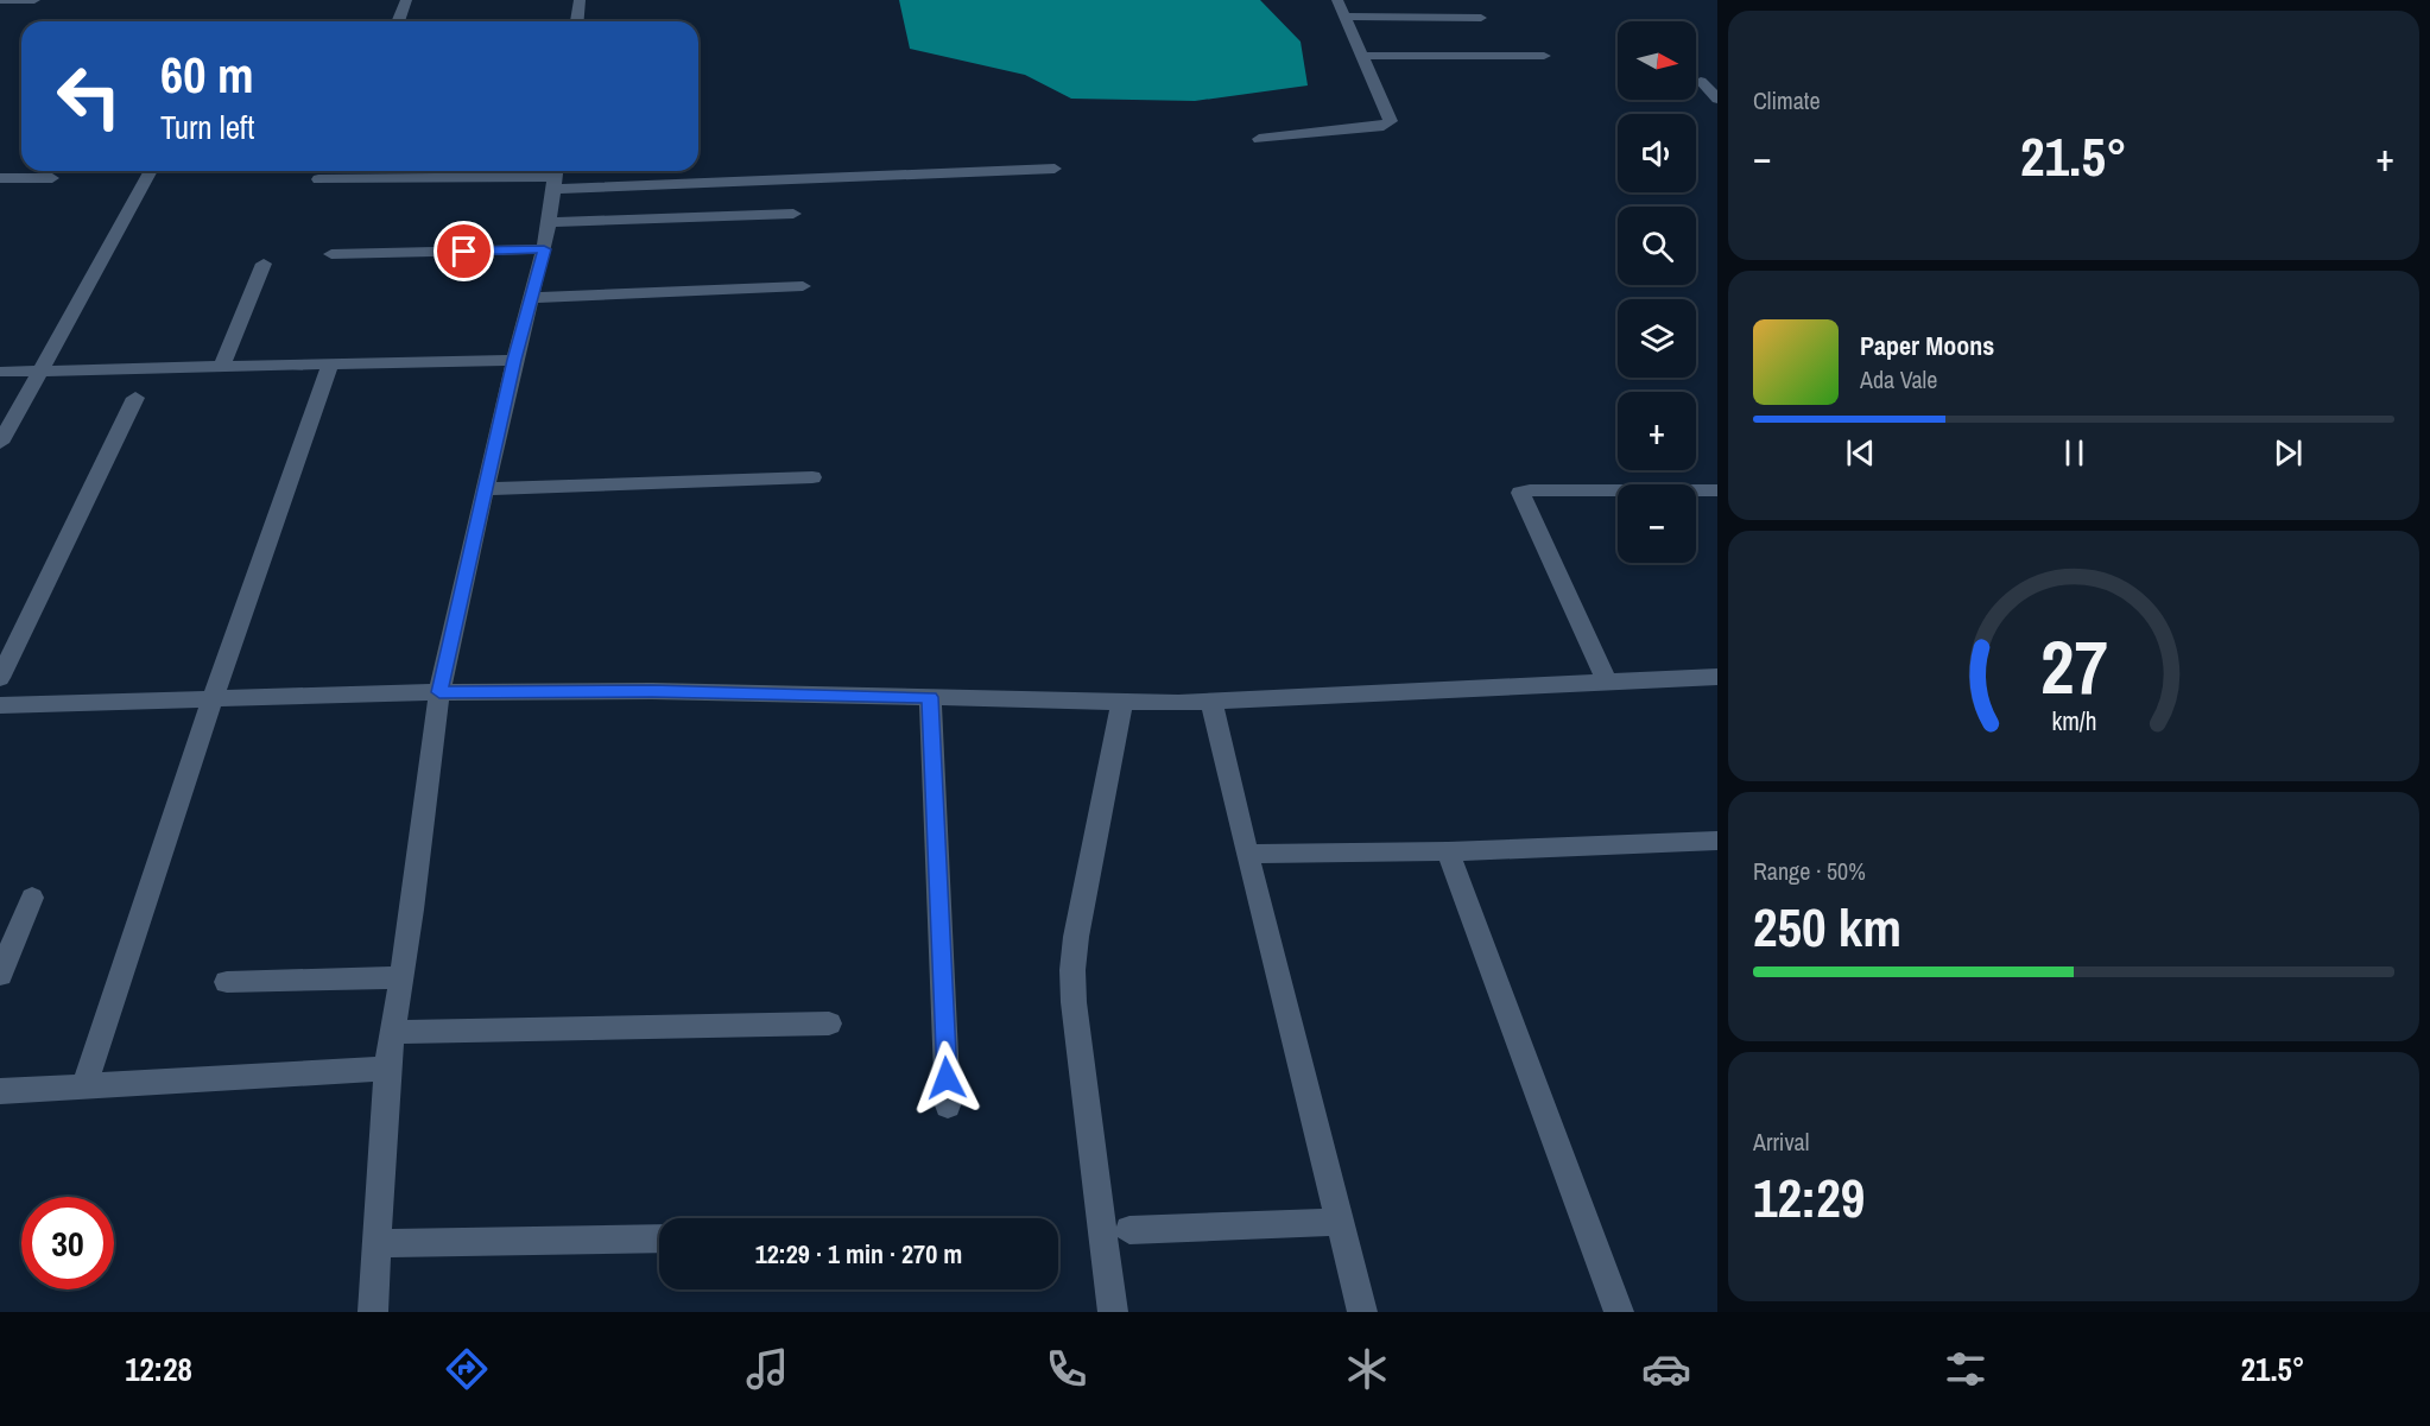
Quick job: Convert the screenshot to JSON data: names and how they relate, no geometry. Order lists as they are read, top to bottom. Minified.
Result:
{"north":"right","page":{"tile":["Climate",["Range · 50%","250 km"],["Arrival","12:29"]],"map_buttons":["+","−"],"turn":["60 m","Turn left"],"heat":["−","21.5°","+"],"song":["Paper Moons","Ada Vale"],"limit":"30","trip":"12:29 · 1 min · 270 m","tabs":["12:28","21.5°"],"gauge":["27","km/h"]}}
